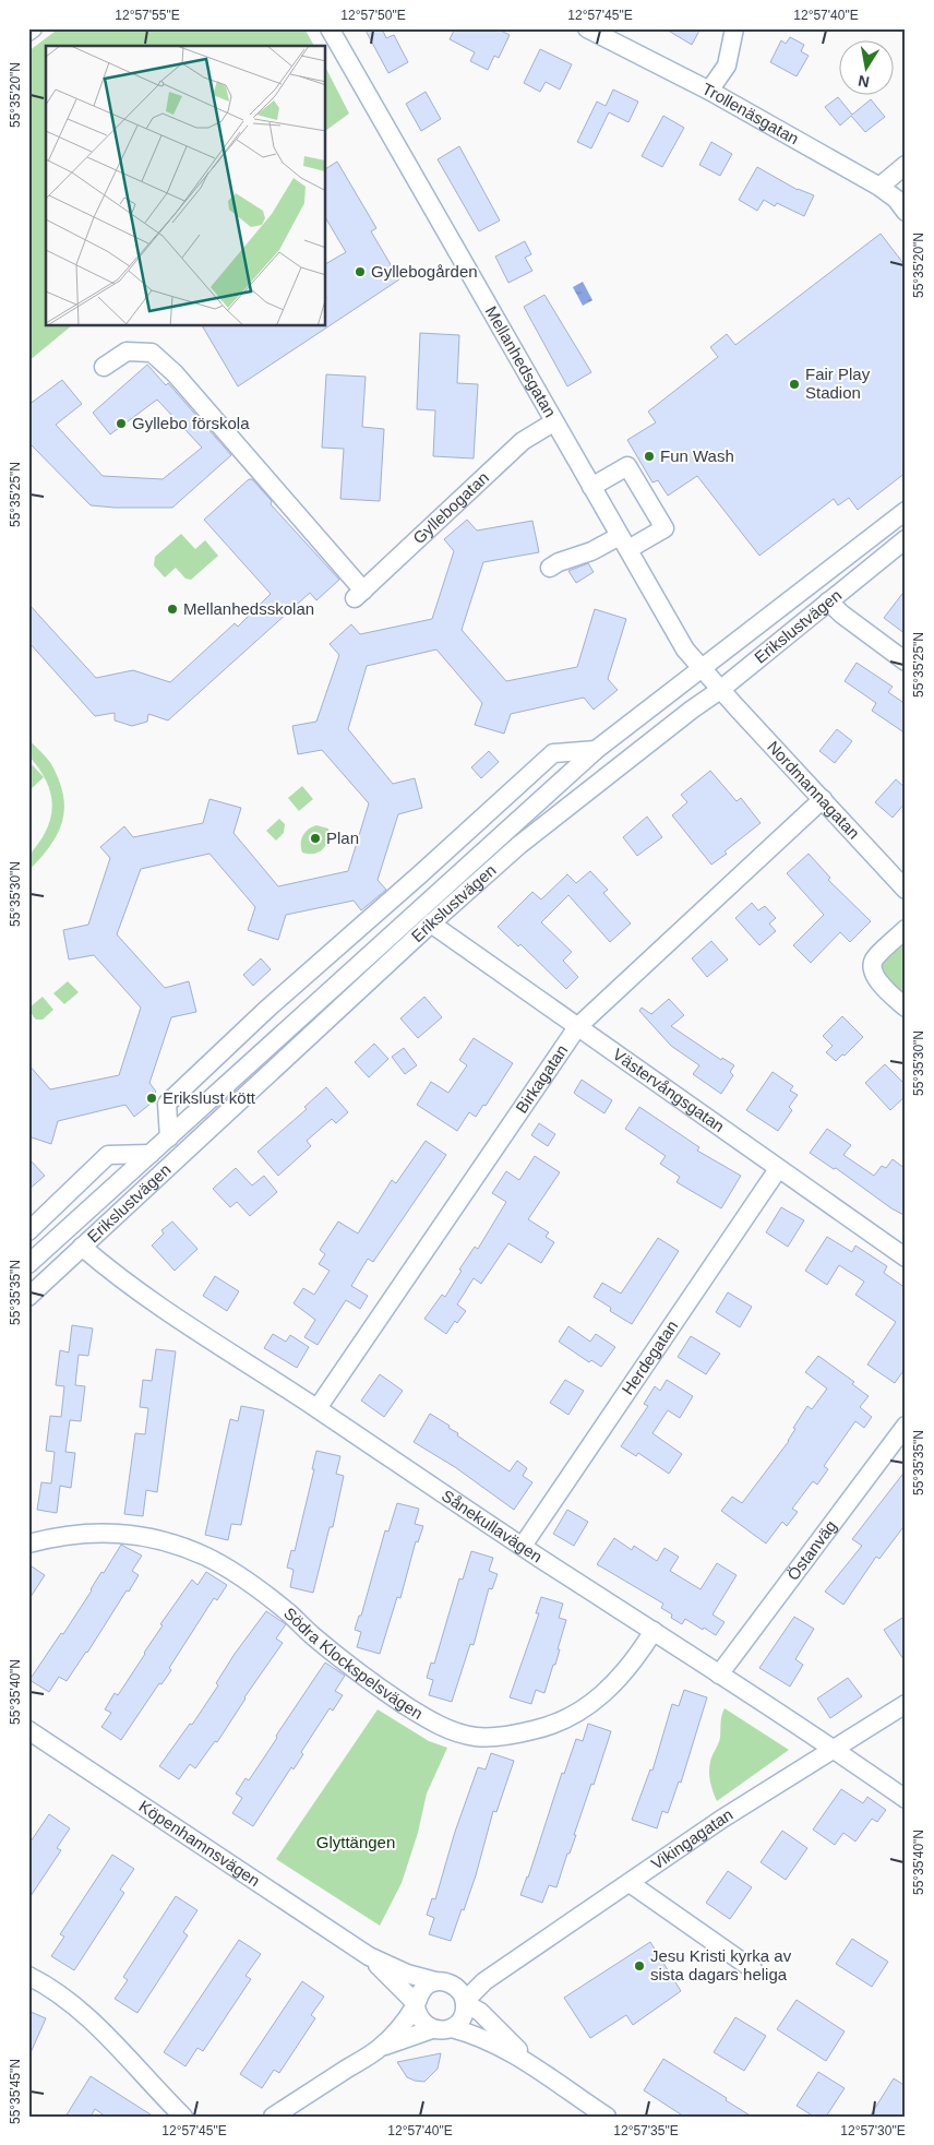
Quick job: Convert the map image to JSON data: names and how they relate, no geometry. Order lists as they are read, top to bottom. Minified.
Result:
{"streets":{"street":["Trollenäsgatan","Mellanhedsgatan","Gyllebogatan","Erikslustvägen","Nordmannagatan","Birkagatan","Västervångsgatan","Herdegatan","Sånekullavägen","Östanväg","Södra Klockspelsvägen","Vikingagatan","Köpenhamnsvägen"]},"crossings":[["Mellanhedsgatan","Gyllebogatan"],["Mellanhedsgatan","Erikslustvägen"],["Mellanhedsgatan","Nordmannagatan"],["Erikslustvägen","Nordmannagatan"],["Erikslustvägen","Västervångsgatan"],["Erikslustvägen","Sånekullavägen"],["Nordmannagatan","Birkagatan"],["Birkagatan","Västervångsgatan"],["Birkagatan","Sånekullavägen"],["Västervångsgatan","Herdegatan"],["Herdegatan","Sånekullavägen"],["Sånekullavägen","Östanväg"],["Sånekullavägen","Södra Klockspelsvägen"],["Sånekullavägen","Vikingagatan"],["Vikingagatan","Köpenhamnsvägen"]],"parks":["Glyttängen"],"places":["Gyllebogården","Fair Play Stadion","Gyllebo förskola","Fun Wash","Mellanhedsskolan","Plan","Erikslust kött","Jesu Kristi kyrka av sista dagars heliga"],"north":"bottom","coordinates":["12°57'55\"E","12°57'50\"E","12°57'45\"E","12°57'40\"E","55°35'20\"N","55°35'25\"N","55°35'30\"N","55°35'35\"N","55°35'40\"N","55°35'45\"N","12°57'35\"E","12°57'30\"E"]}
